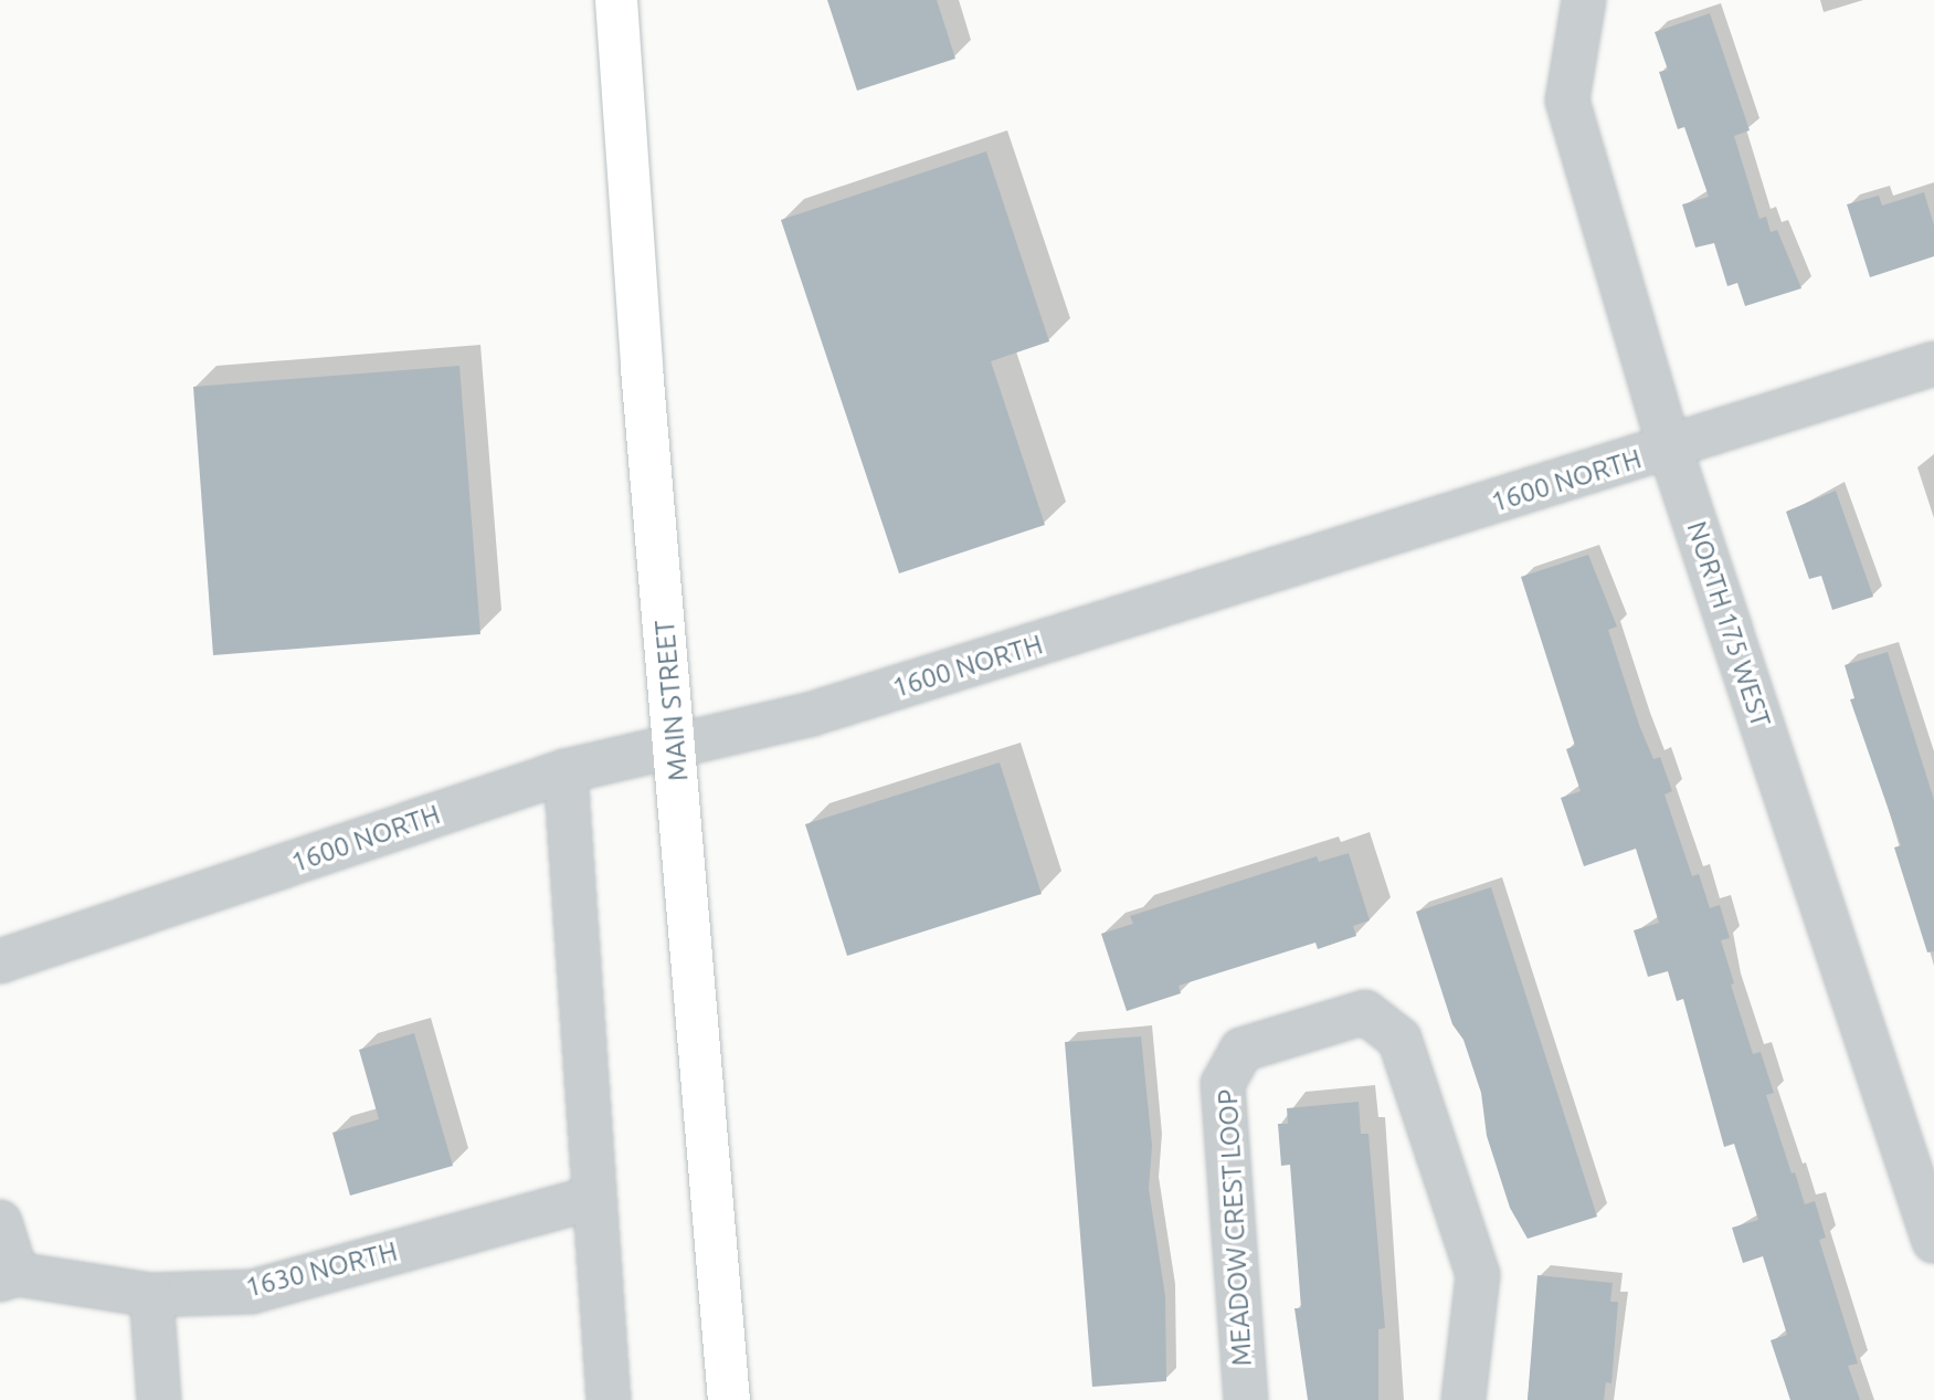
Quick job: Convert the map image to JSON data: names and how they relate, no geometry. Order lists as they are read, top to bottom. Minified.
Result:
{"streets":{"main road":["MAIN STREET"],"street":["1600 NORTH","NORTH 175 WEST","MEADOW CREST LOOP","1630 NORTH"]},"crossings":[["1600 NORTH","NORTH 175 WEST"],["1600 NORTH","MAIN STREET"]]}
